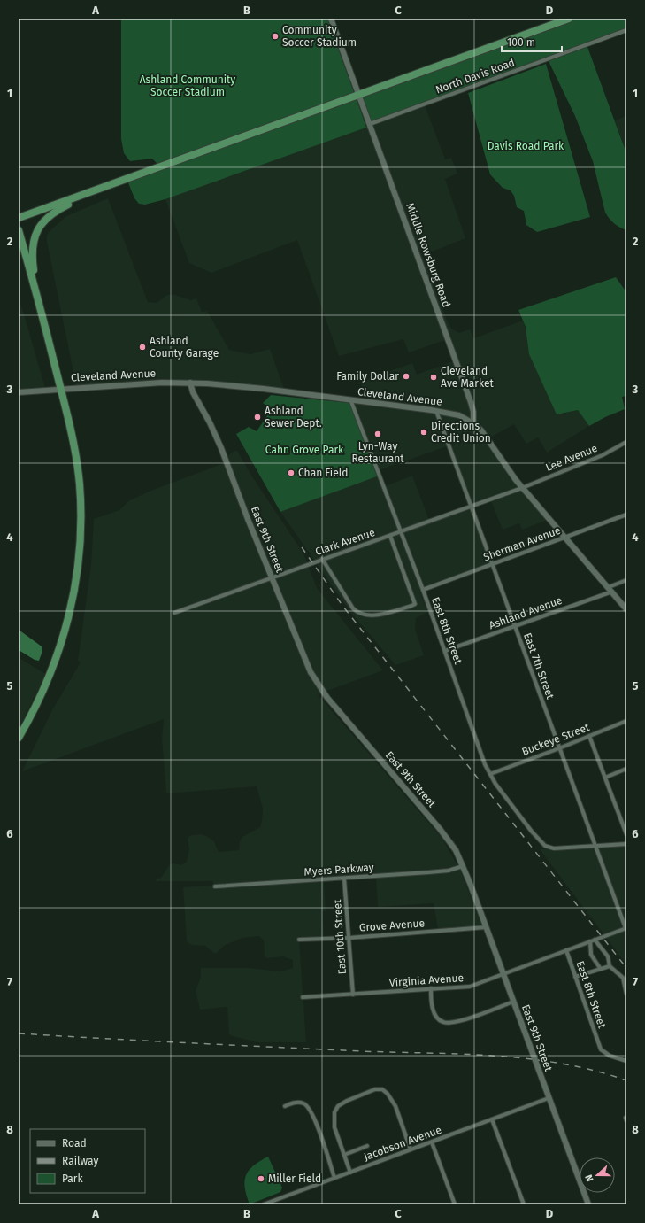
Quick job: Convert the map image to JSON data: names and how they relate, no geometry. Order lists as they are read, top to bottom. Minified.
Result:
{"streets":{"street":["North Davis Road","Middle Rowsburg Road","Cleveland Avenue","Lee Avenue","East 9th Street","Clark Avenue","Sherman Avenue","Ashland Avenue","East 8th Street","East 7th Street","Buckeye Street","Myers Parkway","Grove Avenue","East 10th Street","Virginia Avenue","Jacobson Avenue"]},"crossings":[["North Davis Road","Middle Rowsburg Road"],["Middle Rowsburg Road","Cleveland Avenue"],["Cleveland Avenue","Lee Avenue"],["Cleveland Avenue","East 9th Street"],["Cleveland Avenue","Clark Avenue"],["Cleveland Avenue","Sherman Avenue"],["Cleveland Avenue","Ashland Avenue"],["Cleveland Avenue","East 8th Street"],["Cleveland Avenue","East 7th Street"],["Lee Avenue","Clark Avenue"],["East 9th Street","Clark Avenue"],["East 9th Street","Myers Parkway"],["East 9th Street","Grove Avenue"],["East 9th Street","Virginia Avenue"],["East 9th Street","Jacobson Avenue"],["Clark Avenue","East 8th Street"],["Clark Avenue","East 7th Street"],["Sherman Avenue","East 8th Street"],["Sherman Avenue","East 7th Street"],["Ashland Avenue","East 8th Street"],["Ashland Avenue","East 7th Street"],["East 8th Street","East 7th Street"],["East 8th Street","Buckeye Street"],["East 8th Street","Virginia Avenue"],["East 7th Street","Buckeye Street"],["East 7th Street","Virginia Avenue"],["Myers Parkway","East 10th Street"],["Grove Avenue","East 10th Street"],["East 10th Street","Virginia Avenue"]],"parks":["Ashland Community Soccer Stadium","Davis Road Park","Cahn Grove Park"],"places":["Community Soccer Stadium","Ashland County Garage","Family Dollar","Cleveland Ave Market","Ashland Sewer Dept.","Directions Credit Union","Lyn-Way Restaurant","Chan Field","Miller Field"],"legend":["Road","Railway","Park"],"scale_bar":"100 m","north":"left","grid":{"columns":["A","B","C","D"],"rows":["1","2","3","4","5","6","7","8"]}}
